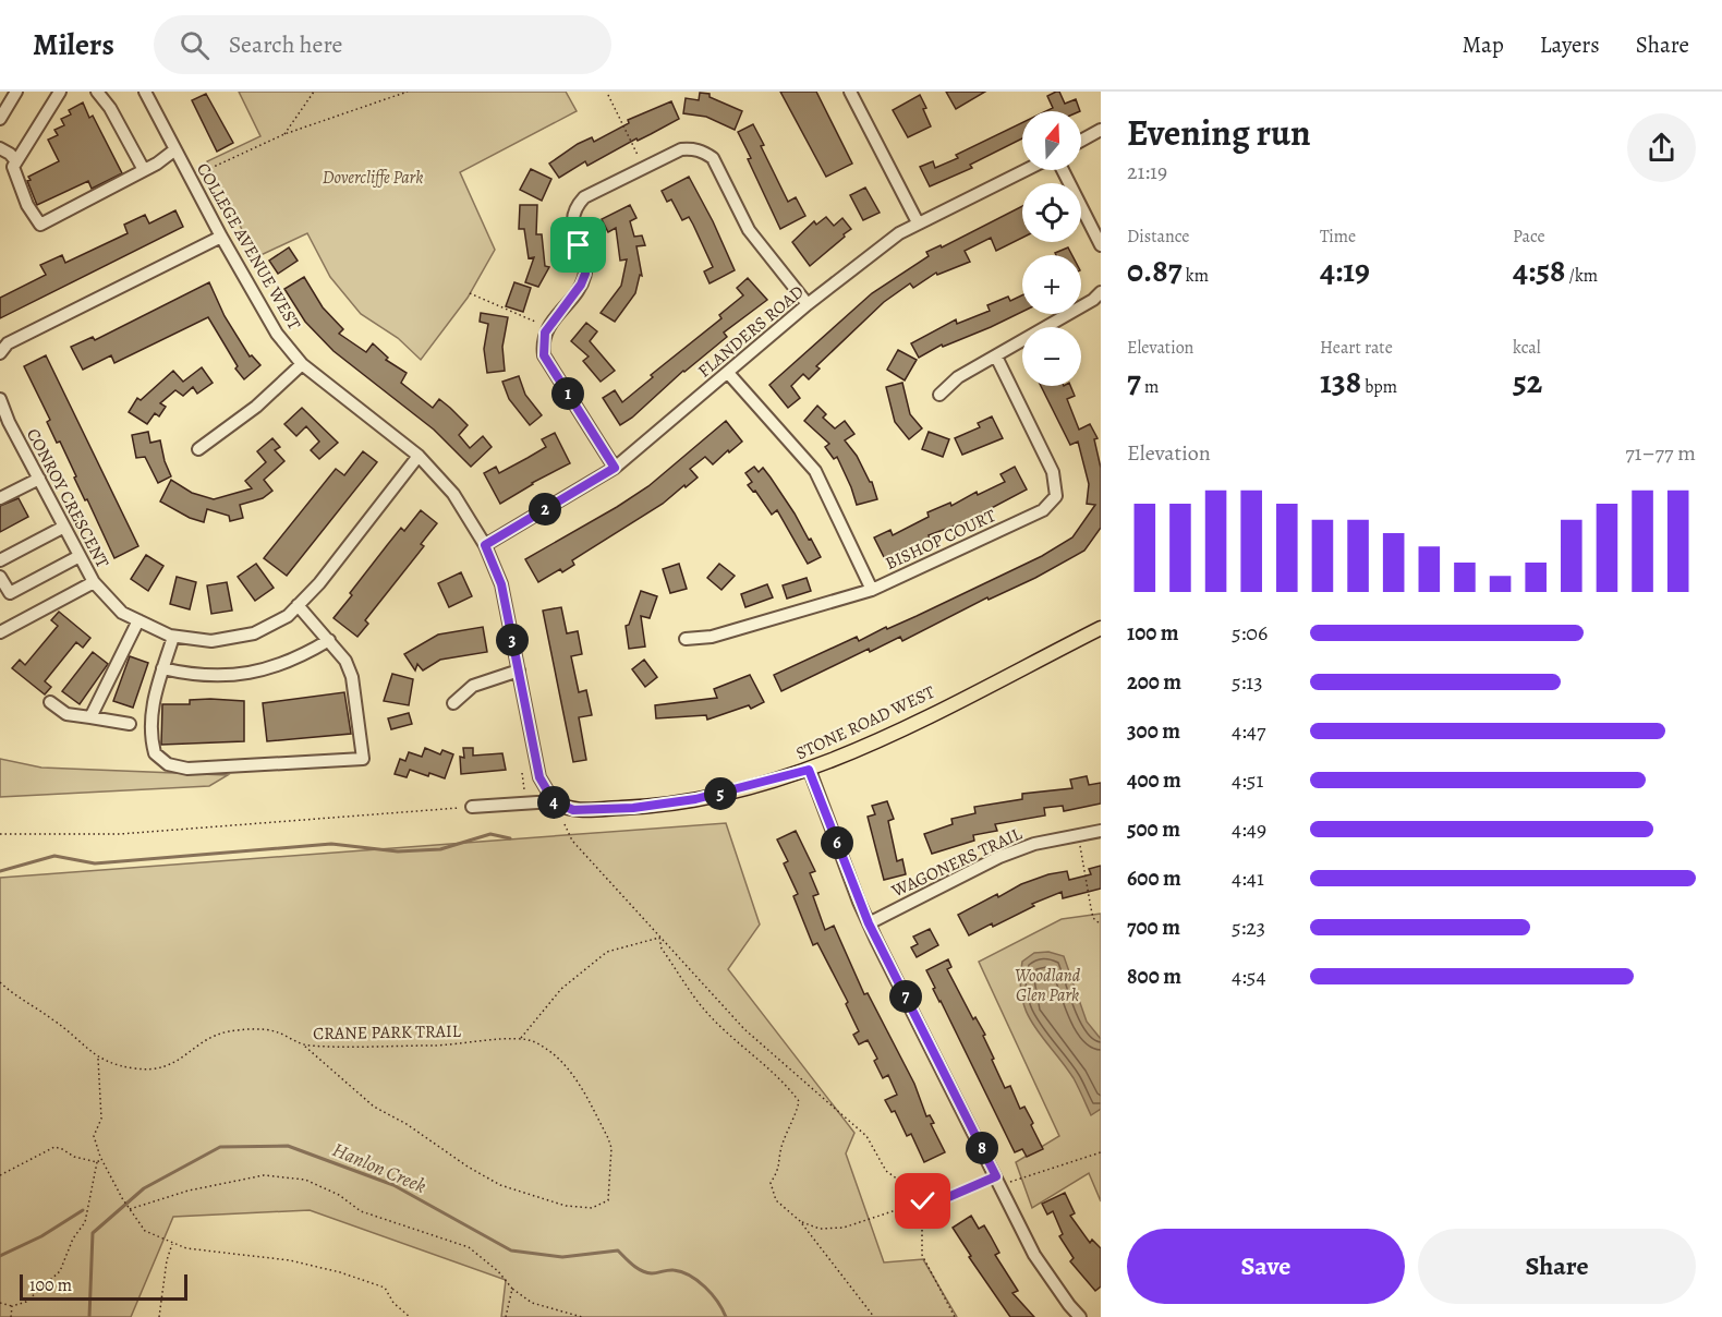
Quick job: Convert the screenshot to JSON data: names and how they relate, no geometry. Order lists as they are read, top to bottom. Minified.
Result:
{"streets":{"main road":["STONE ROAD WEST"],"street":["COLLEGE AVENUE WEST","FLANDERS ROAD","CONROY CRESCENT","BISHOP COURT","WAGONERS TRAIL"],"path":["CRANE PARK TRAIL"]},"crossings":[["COLLEGE AVENUE WEST","FLANDERS ROAD"],["COLLEGE AVENUE WEST","CONROY CRESCENT"],["COLLEGE AVENUE WEST","STONE ROAD WEST"]],"water":["Hanlon Creek"],"parks":["Dovercliffe Park","Woodland Glen Park"],"scale_bar":"100 m","north":"top","page":{"header":"Milers","search":"Search here","nav":["Map","Layers","Share"],"heading":["Evening run","21:19"],"map_buttons":["+","−"],"stats":[["Distance","0.87 km"],["Time","4:19"],["Pace","4:58 /km"],["Elevation","7 m"],["Heart rate","138 bpm"],["kcal","52"]],"pins":["1","2","3","5","4","6","7","8"],"chart":["Elevation","71–77 m"],"list":[{"name":"100 m","note":"5:06"},{"name":"200 m","note":"5:13"},{"name":"300 m","note":"4:47"},{"name":"400 m","note":"4:51"},{"name":"500 m","note":"4:49"},{"name":"600 m","note":"4:41"},{"name":"700 m","note":"5:23"},{"name":"800 m","note":"4:54"}],"buttons":["Save","Share"],"scale":"100 m"}}
